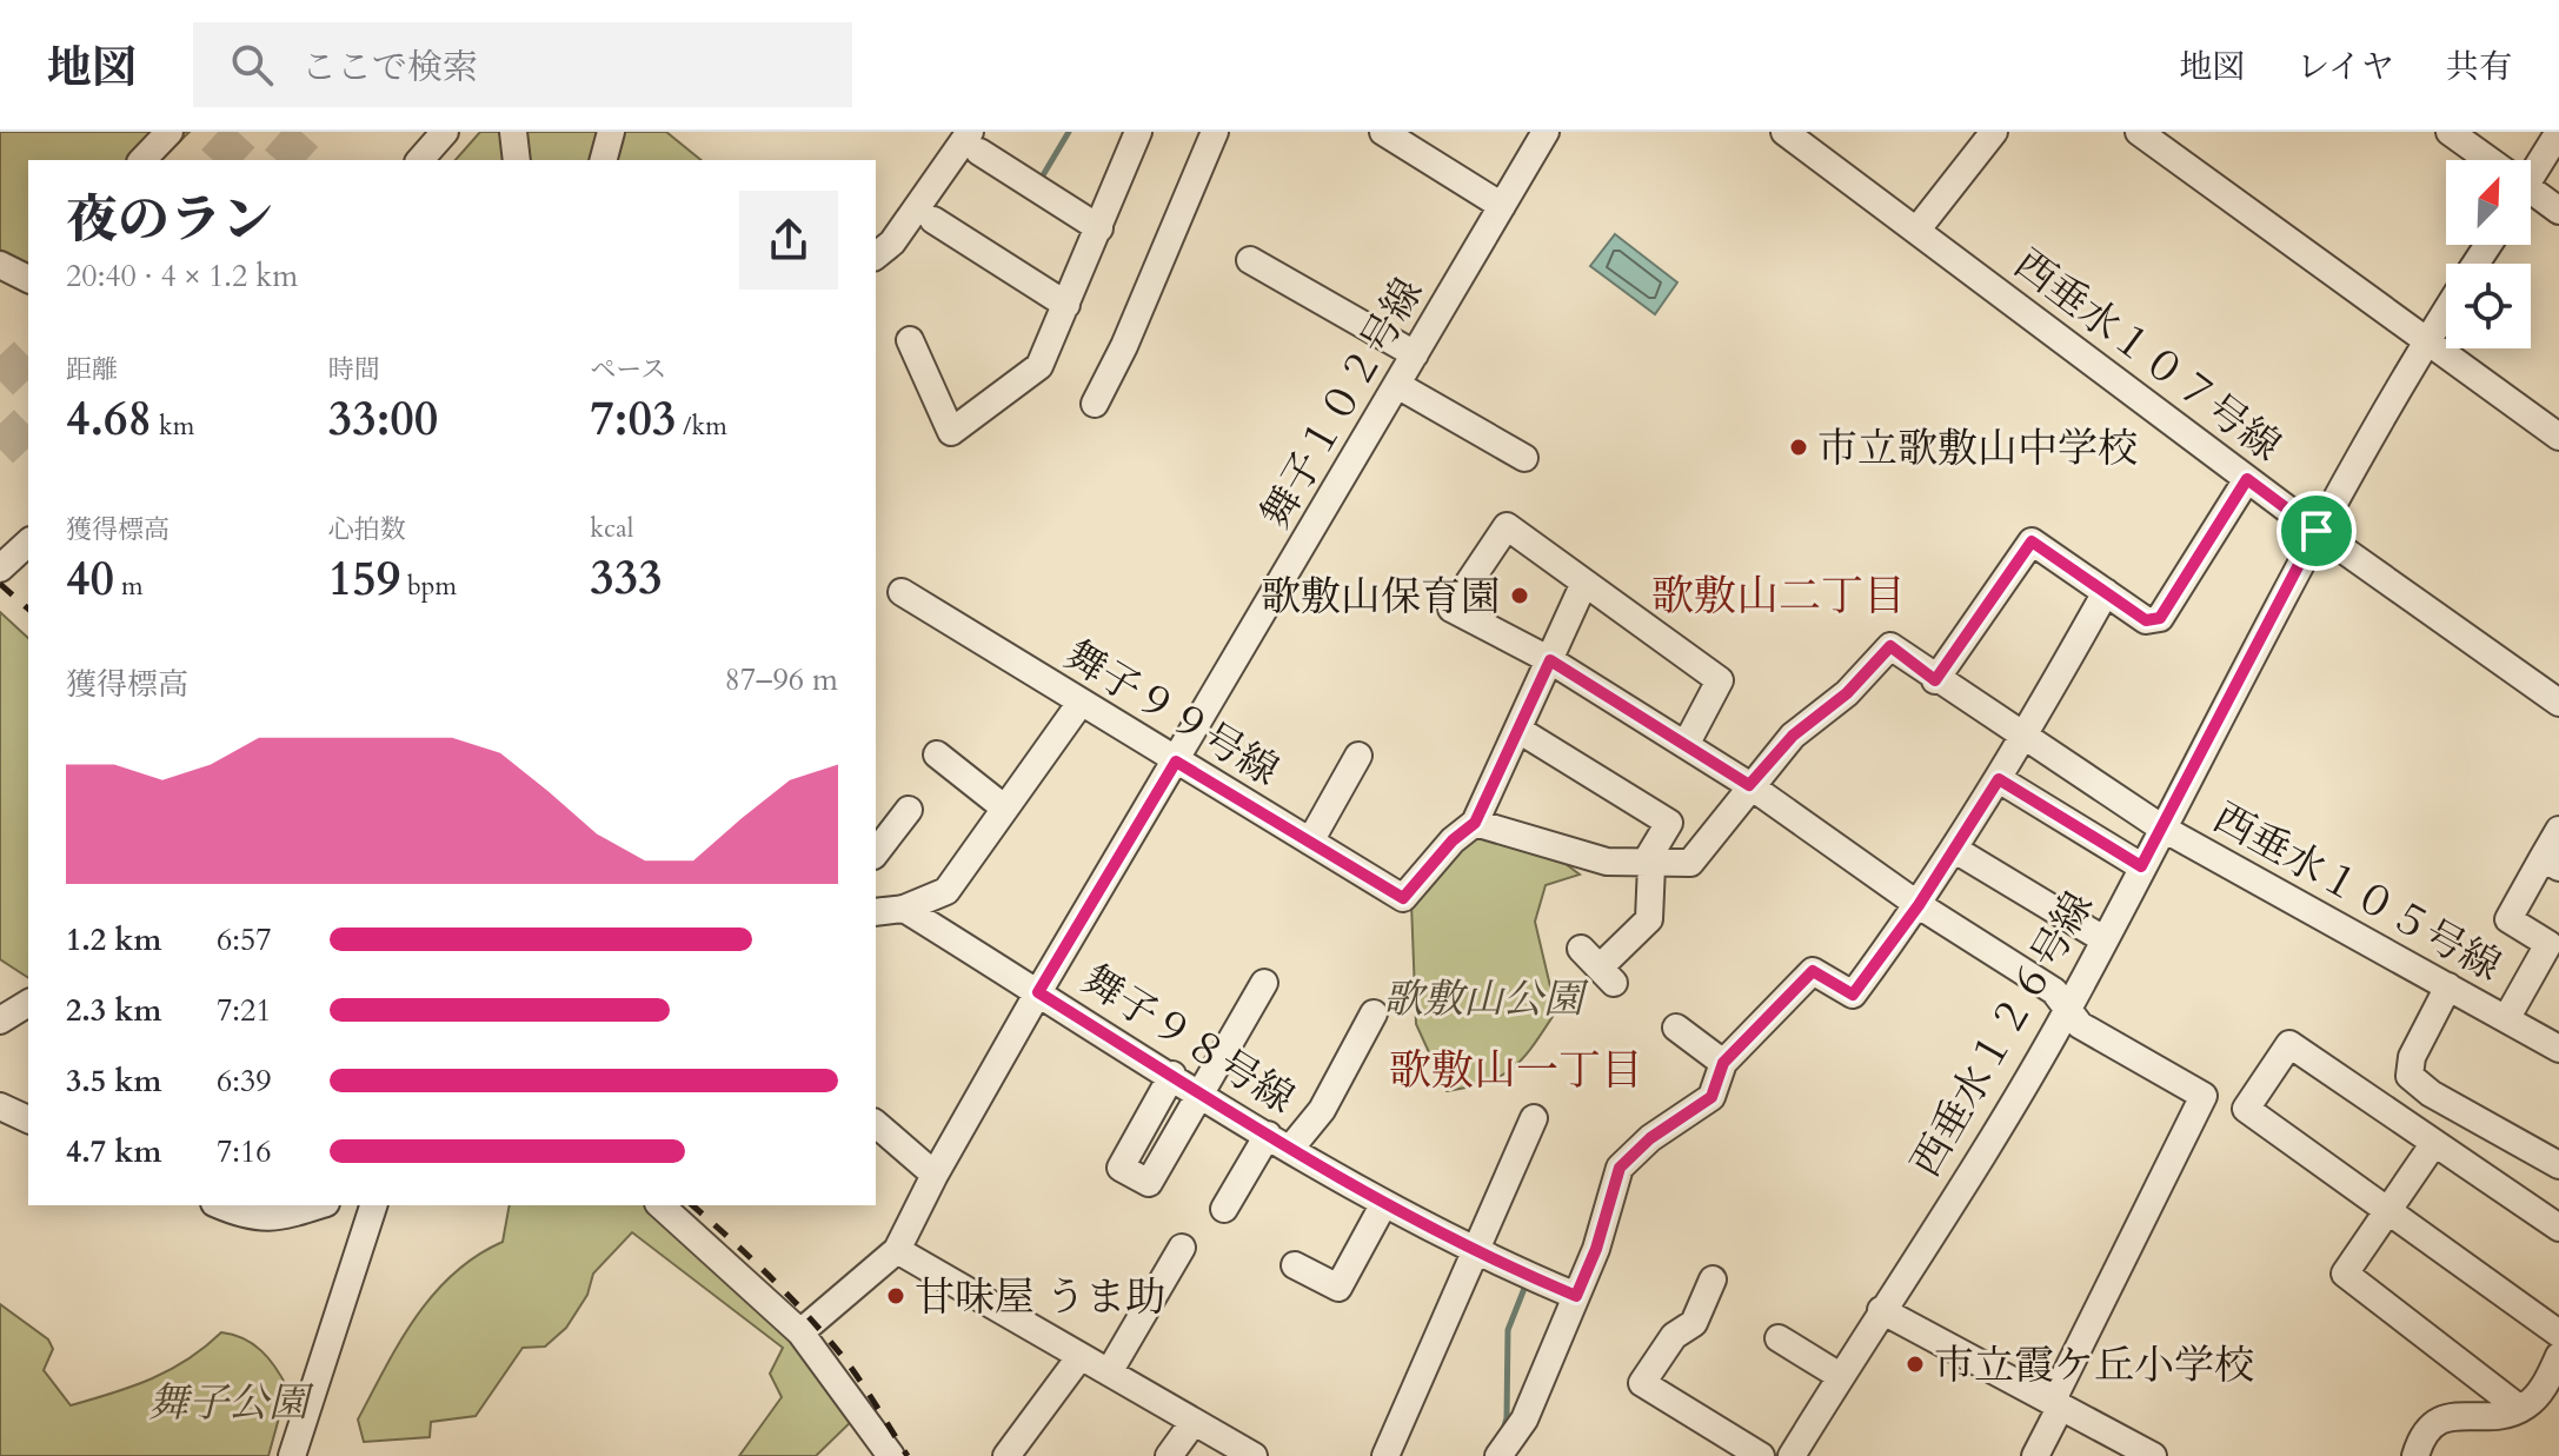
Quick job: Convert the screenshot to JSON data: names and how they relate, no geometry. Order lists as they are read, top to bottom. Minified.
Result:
{"streets":{"street":["西垂水１０７号線","舞子１０２号線","舞子９９号線","西垂水１０５号線","西垂水１２６号線","舞子９８号線"]},"crossings":[["西垂水１０７号線","西垂水１２６号線"],["舞子１０２号線","舞子９９号線"],["舞子１０２号線","舞子９８号線"],["西垂水１０５号線","西垂水１２６号線"]],"districts":["歌敷山二丁目","歌敷山一丁目"],"parks":["歌敷山公園","舞子公園"],"places":["市立歌敷山中学校","歌敷山保育園","甘味屋 うま助","市立霞ケ丘小学校"],"north":"top right","page":{"header":"地図","search":"ここで検索","nav":["地図","レイヤ","共有"],"heading":["夜のラン","20:40 · 4 × 1.2 km"],"stats":[["距離","4.68 km"],["時間","33:00"],["ペース","7:03 /km"],["獲得標高","40 m"],["心拍数","159 bpm"],["kcal","333"]],"chart":["獲得標高","87–96 m"],"list":[{"name":"1.2 km","note":"6:57"},{"name":"2.3 km","note":"7:21"},{"name":"3.5 km","note":"6:39"},{"name":"4.7 km","note":"7:16"}]}}
